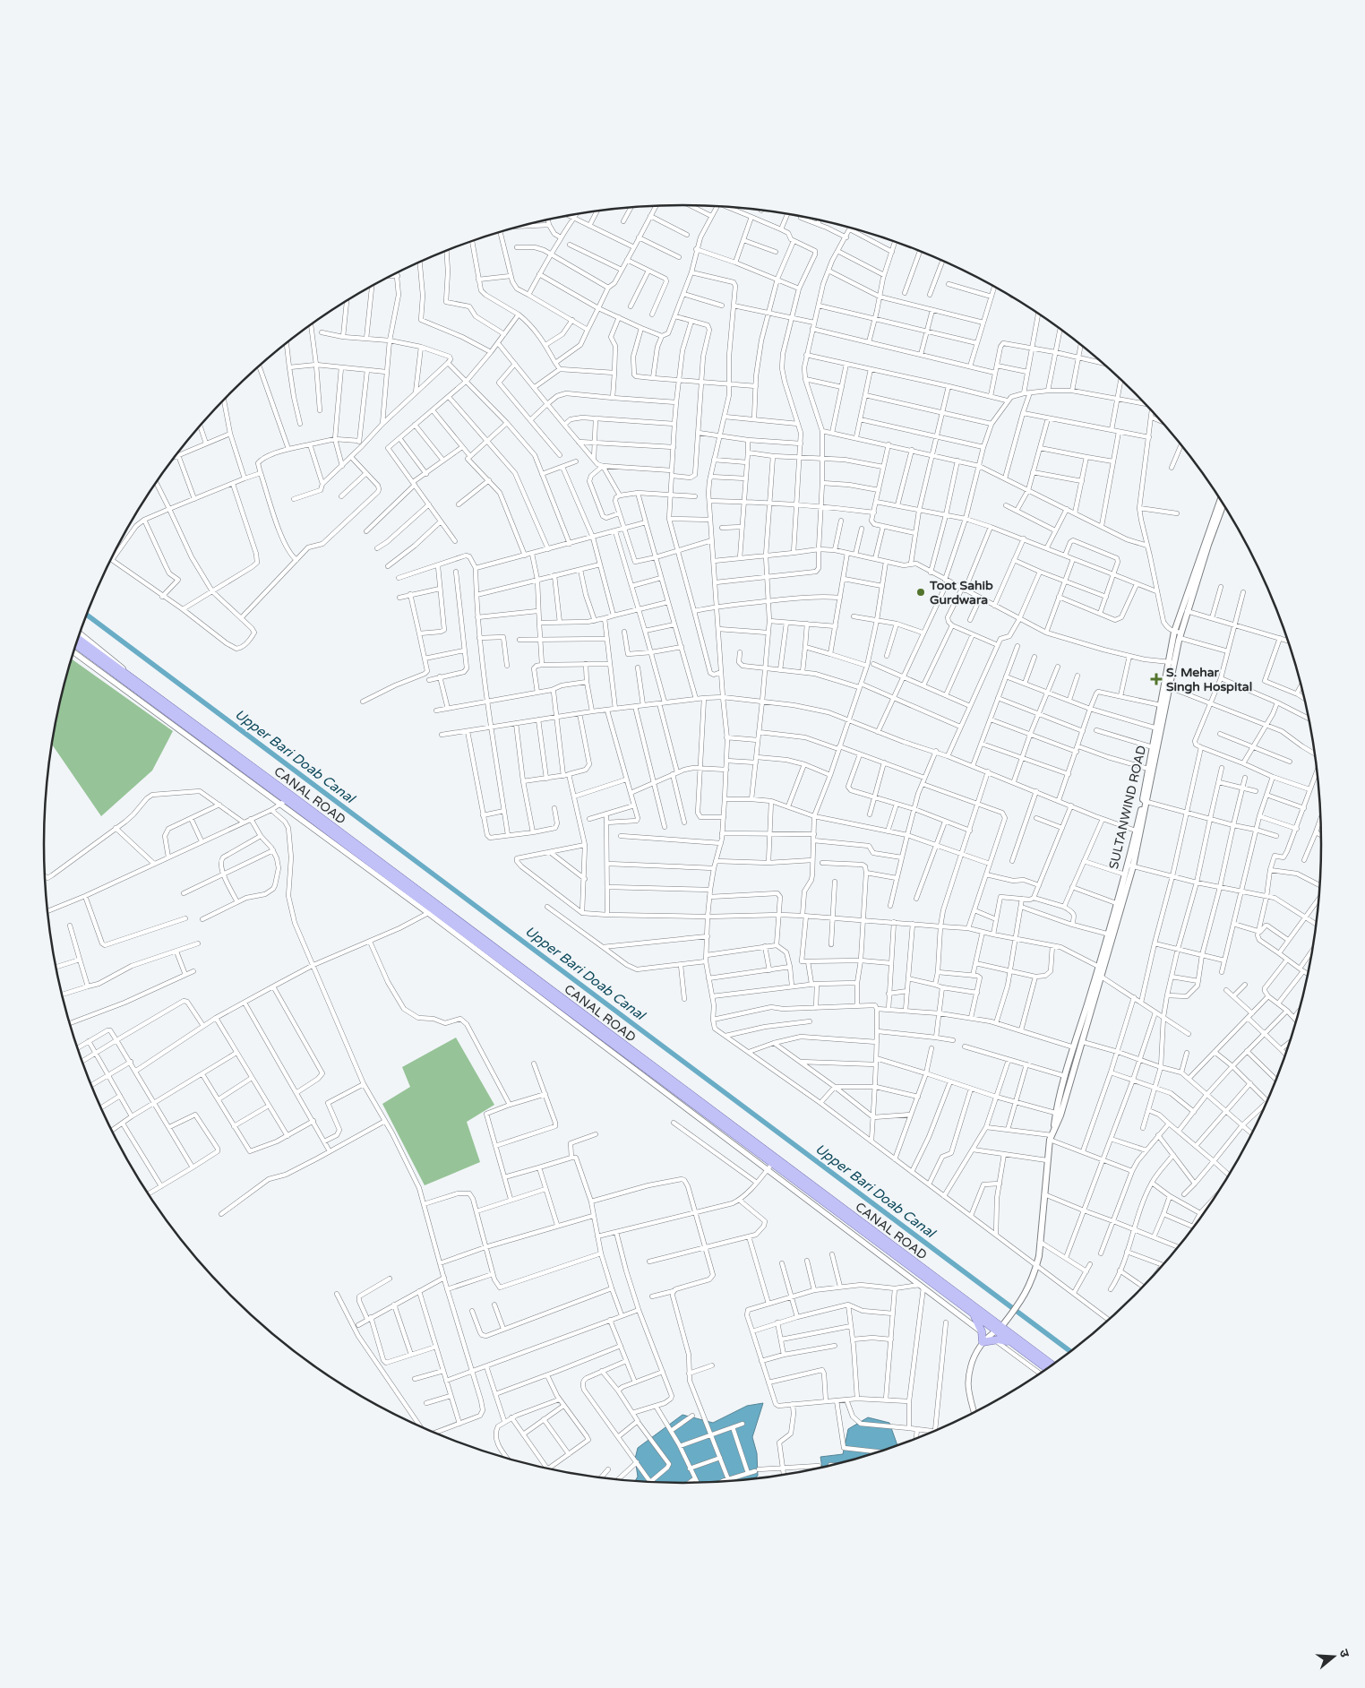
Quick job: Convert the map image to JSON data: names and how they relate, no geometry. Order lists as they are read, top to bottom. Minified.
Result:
{"streets":{"main road":["CANAL ROAD","SULTANWIND ROAD"]},"water":["Upper Bari Doab Canal"],"places":{"other":["Toot Sahib Gurdwara"],"health":["S. Mehar Singh Hospital"]},"north":"right"}
